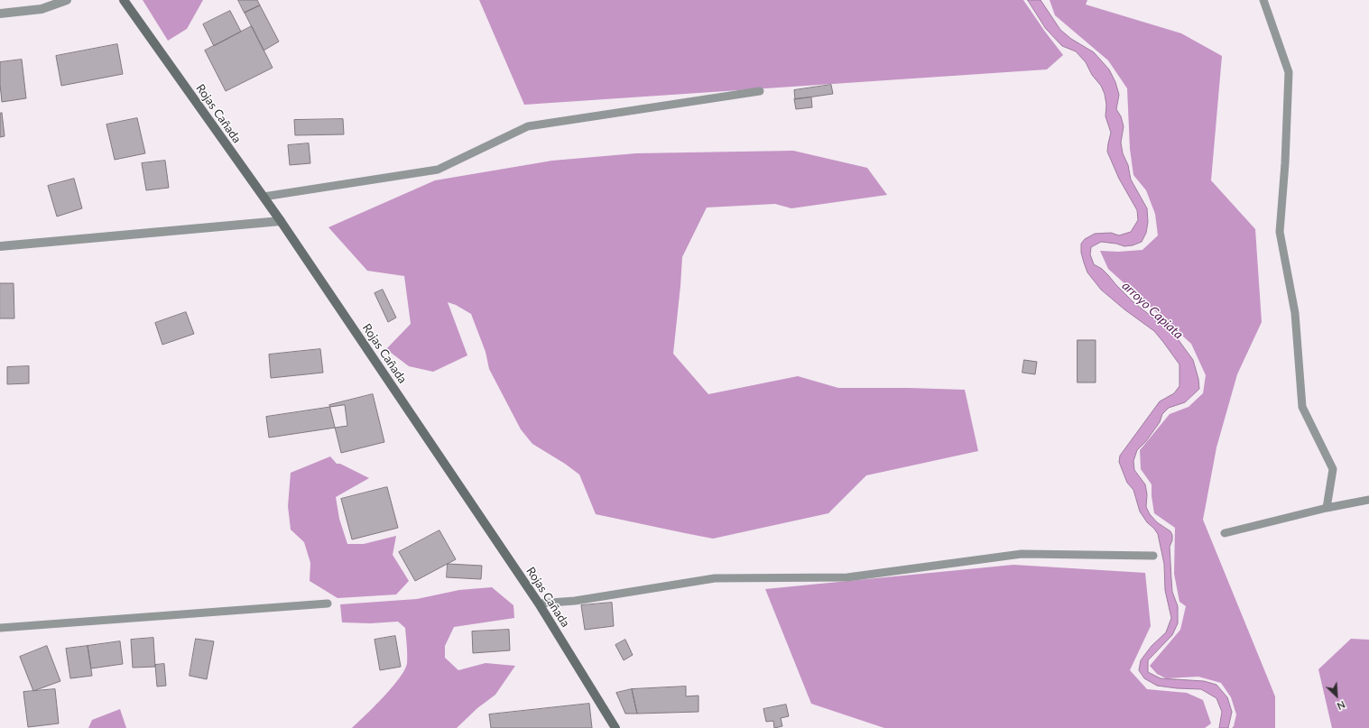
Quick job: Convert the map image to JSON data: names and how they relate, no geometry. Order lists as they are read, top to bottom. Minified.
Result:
{"streets":{"main road":["Rojas Cañada"]},"water":["arroyo Capiata"],"north":"bottom right"}
